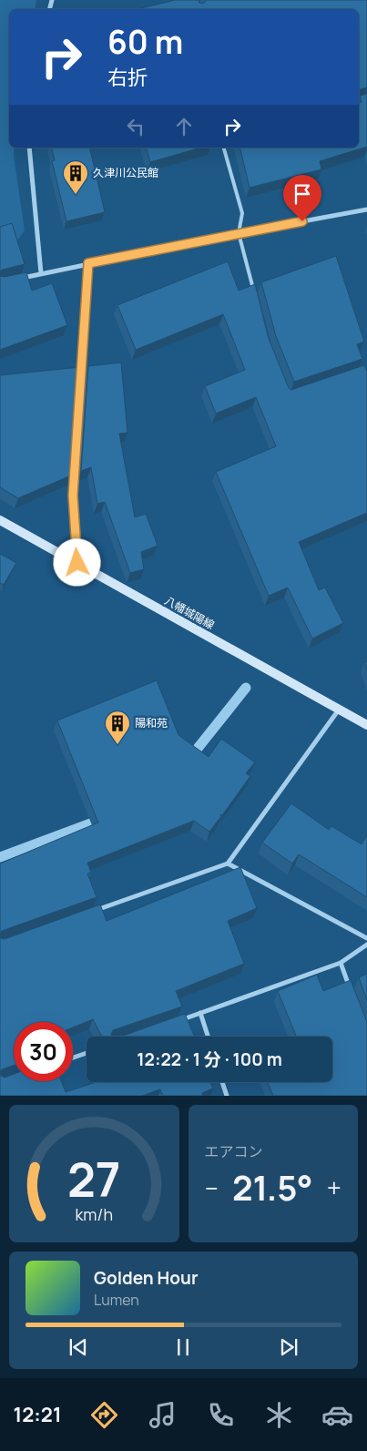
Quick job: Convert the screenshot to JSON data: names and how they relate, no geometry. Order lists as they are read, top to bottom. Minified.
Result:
{"streets":{"main road":["八幡城陽線"]},"places":{"building":["久津川公民館","陽和苑"]},"page":{"turn":["60 m","右折"],"limit":"30","trip":"12:22 · 1 分 · 100 m","tile":"エアコン","heat":["−","21.5°","+"],"song":["Golden Hour","Lumen"],"tabs":"12:21","gauge":["27","km/h"]}}
